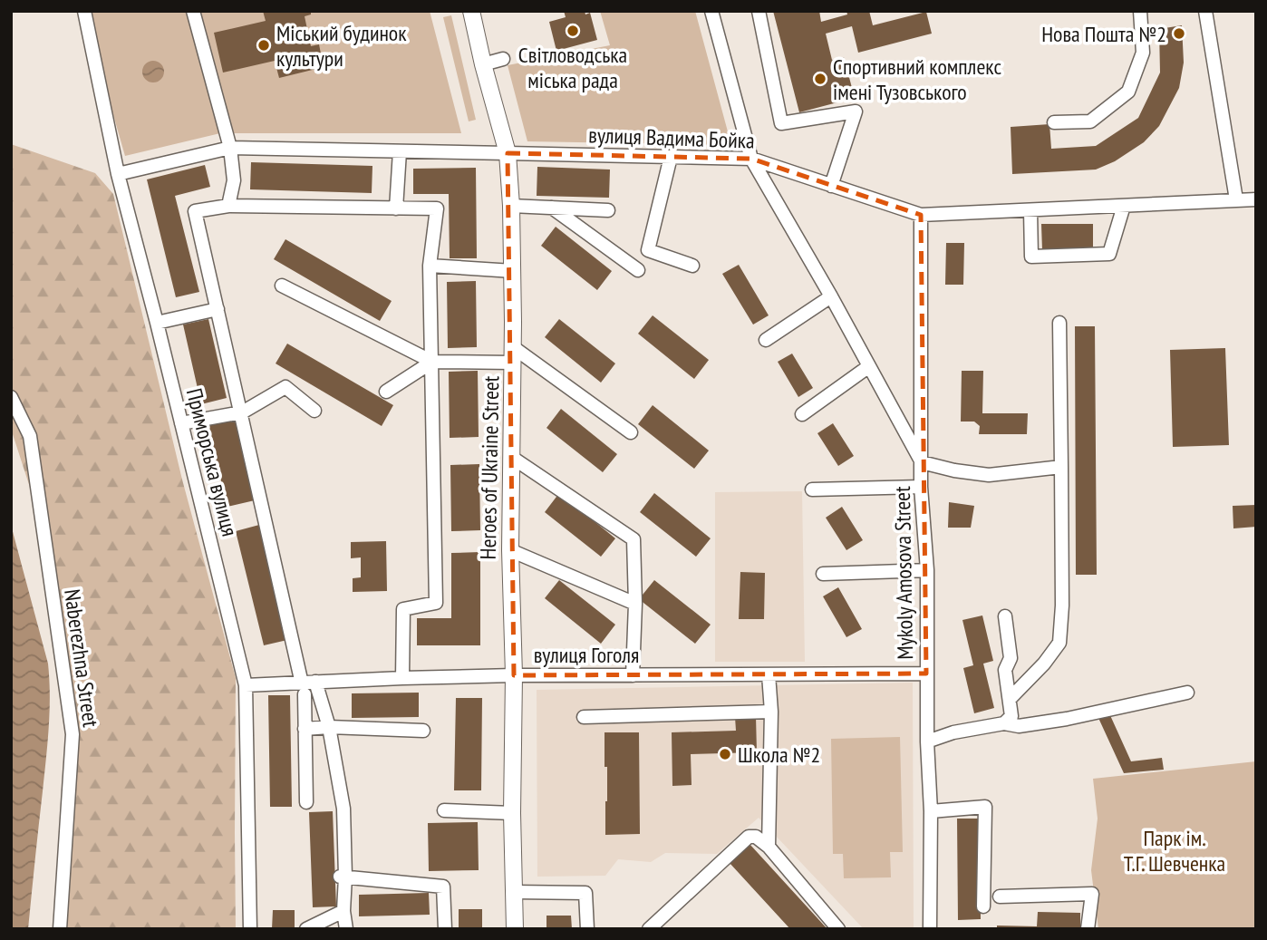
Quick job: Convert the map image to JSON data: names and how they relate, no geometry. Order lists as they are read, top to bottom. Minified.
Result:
{"streets":{"main road":["Heroes of Ukraine Street"],"street":["вулиця Вадима Бойка","Приморська вулиця","Mykoly Amosova Street","вулиця Гоголя","Naberezhna Street"]},"crossings":[["вулиця Вадима Бойка","Приморська вулиця"],["вулиця Вадима Бойка","Heroes of Ukraine Street"],["вулиця Вадима Бойка","Mykoly Amosova Street"],["Приморська вулиця","вулиця Гоголя"],["Heroes of Ukraine Street","вулиця Гоголя"],["Mykoly Amosova Street","вулиця Гоголя"]],"parks":["Парк ім. Т.Г. Шевченка"],"places":["Світловодська міська рада","Нова Пошта №2","Міський будинок культури","Спортивний комплекс імені Тузовського","Школа №2"]}
